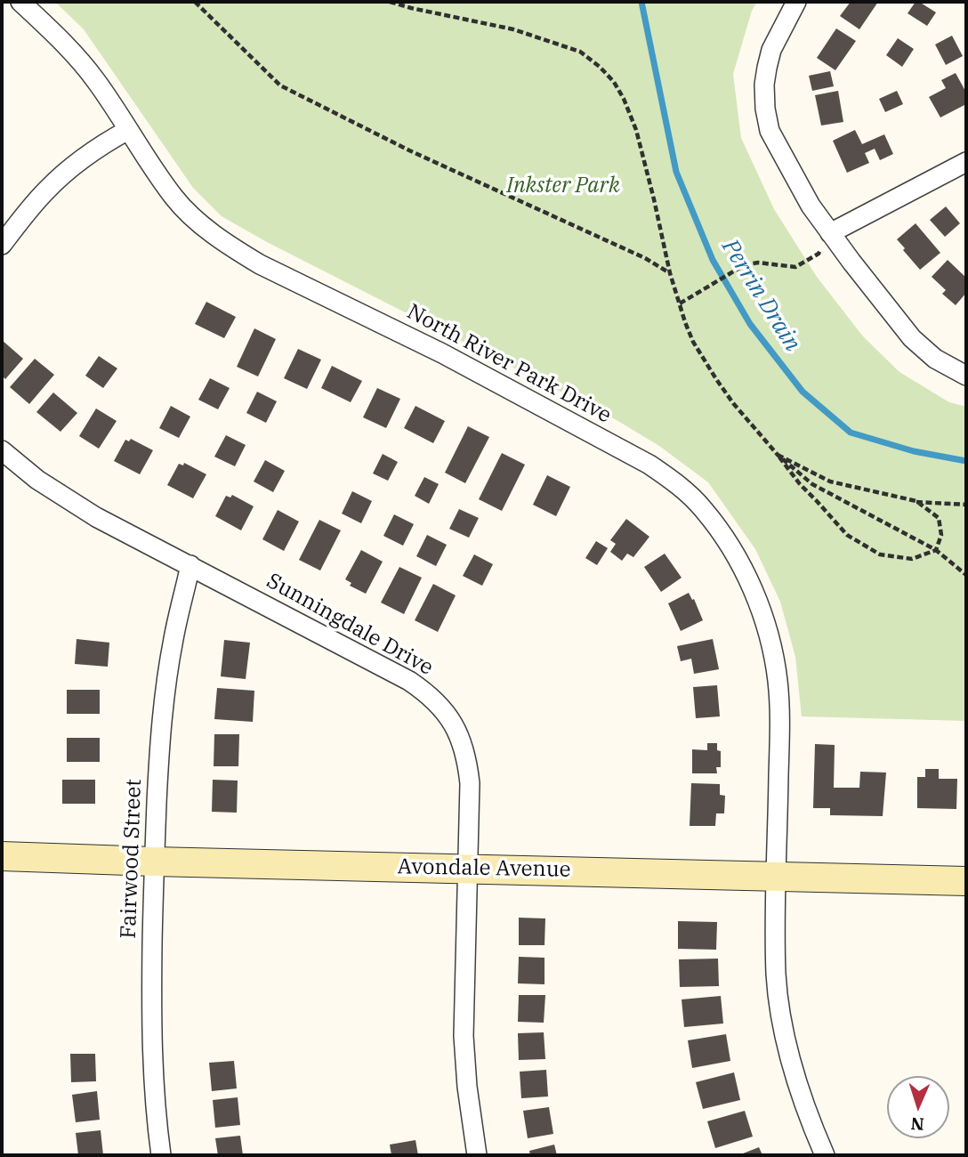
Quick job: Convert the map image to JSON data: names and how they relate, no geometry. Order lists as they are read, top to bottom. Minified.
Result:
{"streets":{"street":["North River Park Drive","Sunningdale Drive","Fairwood Street","Avondale Avenue"]},"crossings":[["North River Park Drive","Avondale Avenue"],["Sunningdale Drive","Fairwood Street"],["Sunningdale Drive","Avondale Avenue"],["Fairwood Street","Avondale Avenue"]],"water":["Perrin Drain"],"parks":["Inkster Park"],"north":"bottom"}
